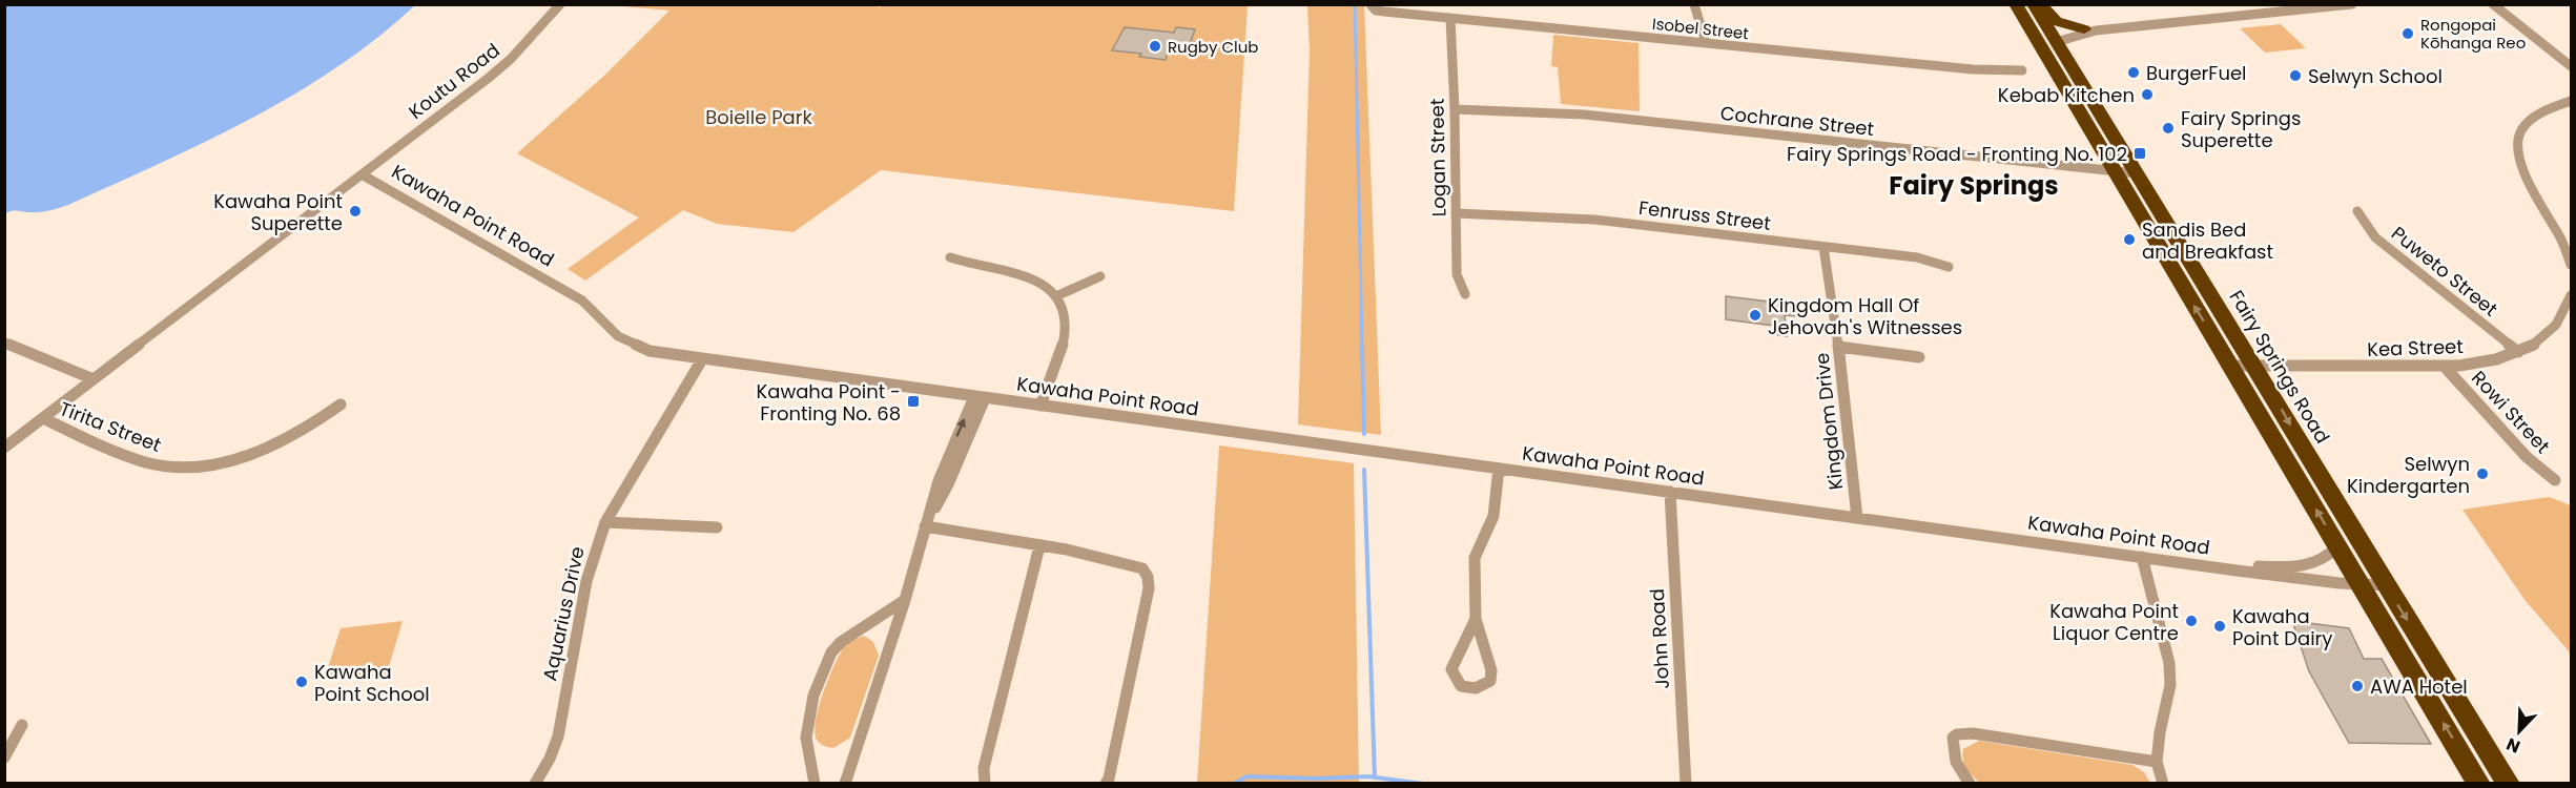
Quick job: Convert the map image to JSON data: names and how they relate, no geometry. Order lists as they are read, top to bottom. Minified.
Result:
{"streets":{"highway":["Fairy Springs Road"],"street":["Isobel Street","Koutu Road","Cochrane Street","Logan Street","Kawaha Point Road","Fenruss Street","Puweto Street","Kea Street","Rowi Street","Kingdom Drive","Tirita Street","Aquarius Drive","John Road"]},"crossings":[["Isobel Street","Logan Street"],["Koutu Road","Kawaha Point Road"],["Cochrane Street","Logan Street"],["Cochrane Street","Fairy Springs Road"],["Logan Street","Fenruss Street"],["Kawaha Point Road","Fairy Springs Road"],["Kawaha Point Road","Kingdom Drive"],["Kawaha Point Road","Tirita Street"],["Kawaha Point Road","Aquarius Drive"],["Kawaha Point Road","John Road"],["Fenruss Street","Kingdom Drive"],["Puweto Street","Kea Street"],["Kea Street","Fairy Springs Road"],["Kea Street","Rowi Street"]],"districts":["Fairy Springs"],"parks":["Boielle Park"],"places":{"other":["Rongopai Kōhanga Reo","Rugby Club","BurgerFuel","Selwyn School","Kebab Kitchen","Fairy Springs Superette","Kawaha Point Superette","Sandis Bed and Breakfast","Kingdom Hall Of Jehovah's Witnesses","Selwyn Kindergarten","Kawaha Point Liquor Centre","Kawaha Point Dairy","Kawaha Point School","AWA Hotel"],"transit":["Fairy Springs Road - Fronting No. 102","Kawaha Point - Fronting No. 68"]},"north":"bottom left"}
